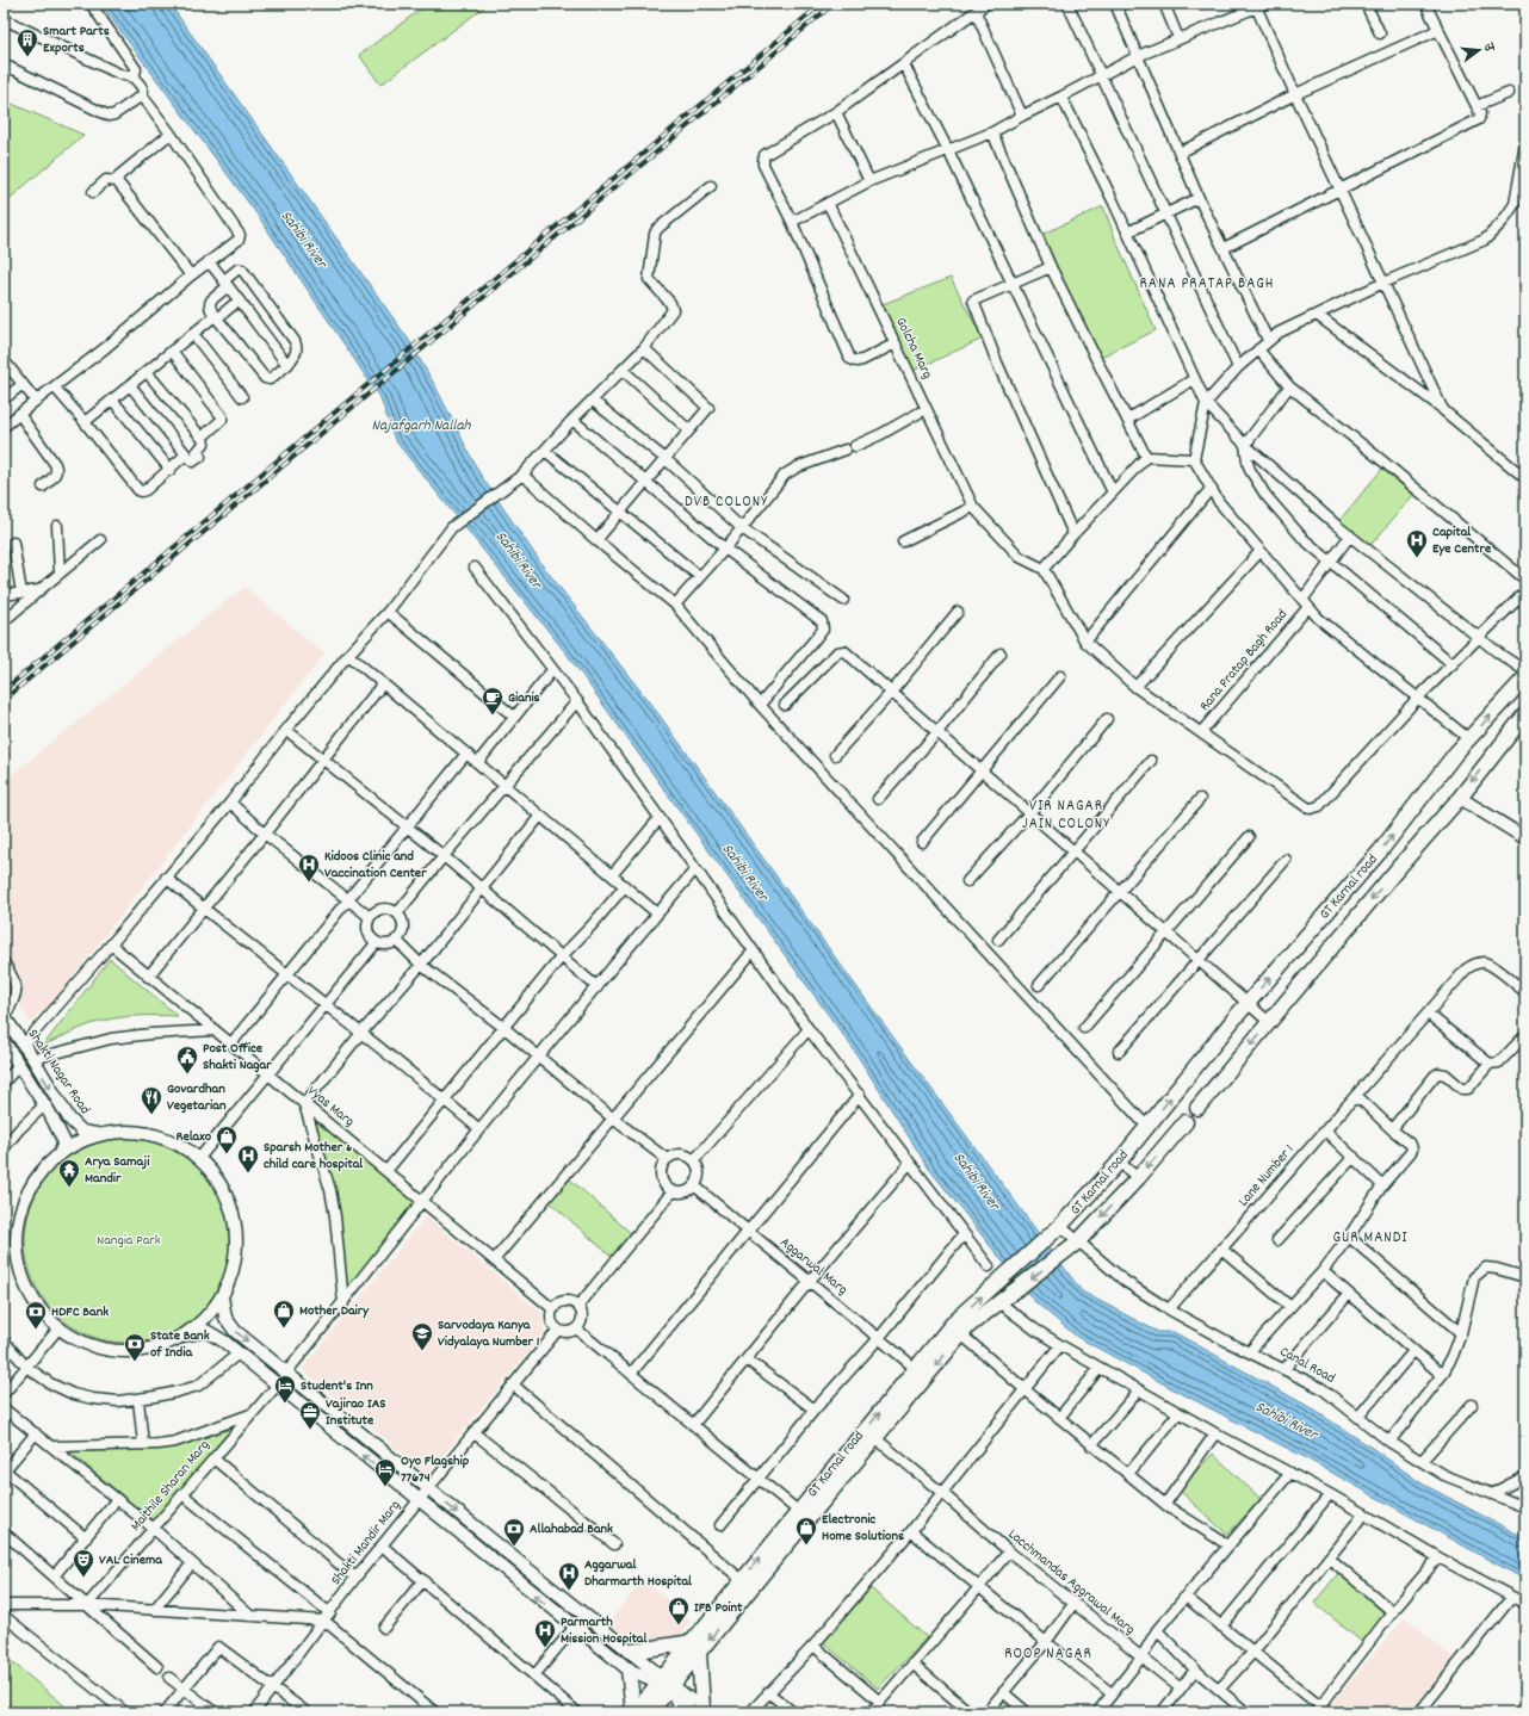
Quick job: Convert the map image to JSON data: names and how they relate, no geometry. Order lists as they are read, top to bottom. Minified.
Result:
{"streets":{"main road":["GT Karnal road"],"street":["Golcha Marg","Rana Pratap Bagh Road","Shakti Nagar Road","Vyas Marg","Lane Number 1","Aggarwal Marg","Canal Road","Maithile Sharan Marg","Shakti Mandir Marg","Lacchmandas Aggrawal Marg"]},"crossings":[["GT Karnal road","Aggarwal Marg"],["GT Karnal road","Canal Road"],["GT Karnal road","Lacchmandas Aggrawal Marg"],["Vyas Marg","Shakti Mandir Marg"],["Lane Number 1","Canal Road"]],"districts":["RANA PRATAP BAGH","DVB COLONY","VIR NAGAR JAIN COLONY","GUR MANDI","ROOP NAGAR"],"water":["Sahibi River","Najafgarh Nallah"],"parks":["Nangia Park"],"places":{"building":["Smart Parts Exports"],"hospital":["Capital Eye Centre","Kidoos Clinic and Vaccination Center","Sparsh Mother & child care hospital","Aggarwal Dharmarth Hospital","Parmarth Mission Hospital"],"cafe":["Gianis"],"public building":["Post Office Shakti Nagar"],"restaurant":["Govardhan Vegetarian"],"shop":["Relaxo","Mother Dairy","Electronic Home Solutions","IFB Point"],"temple":["Arya Samaji Mandir"],"bank":["HDFC Bank","State Bank of India","Allahabad Bank"],"school or university":["Sarvodaya Kanya Vidyalaya Number 1"],"hotel":["Student's Inn","Oyo Flagship 77674"],"office":["Vajirao IAS Institute"],"theatre":["VAL Cinema"]},"north":"right"}
